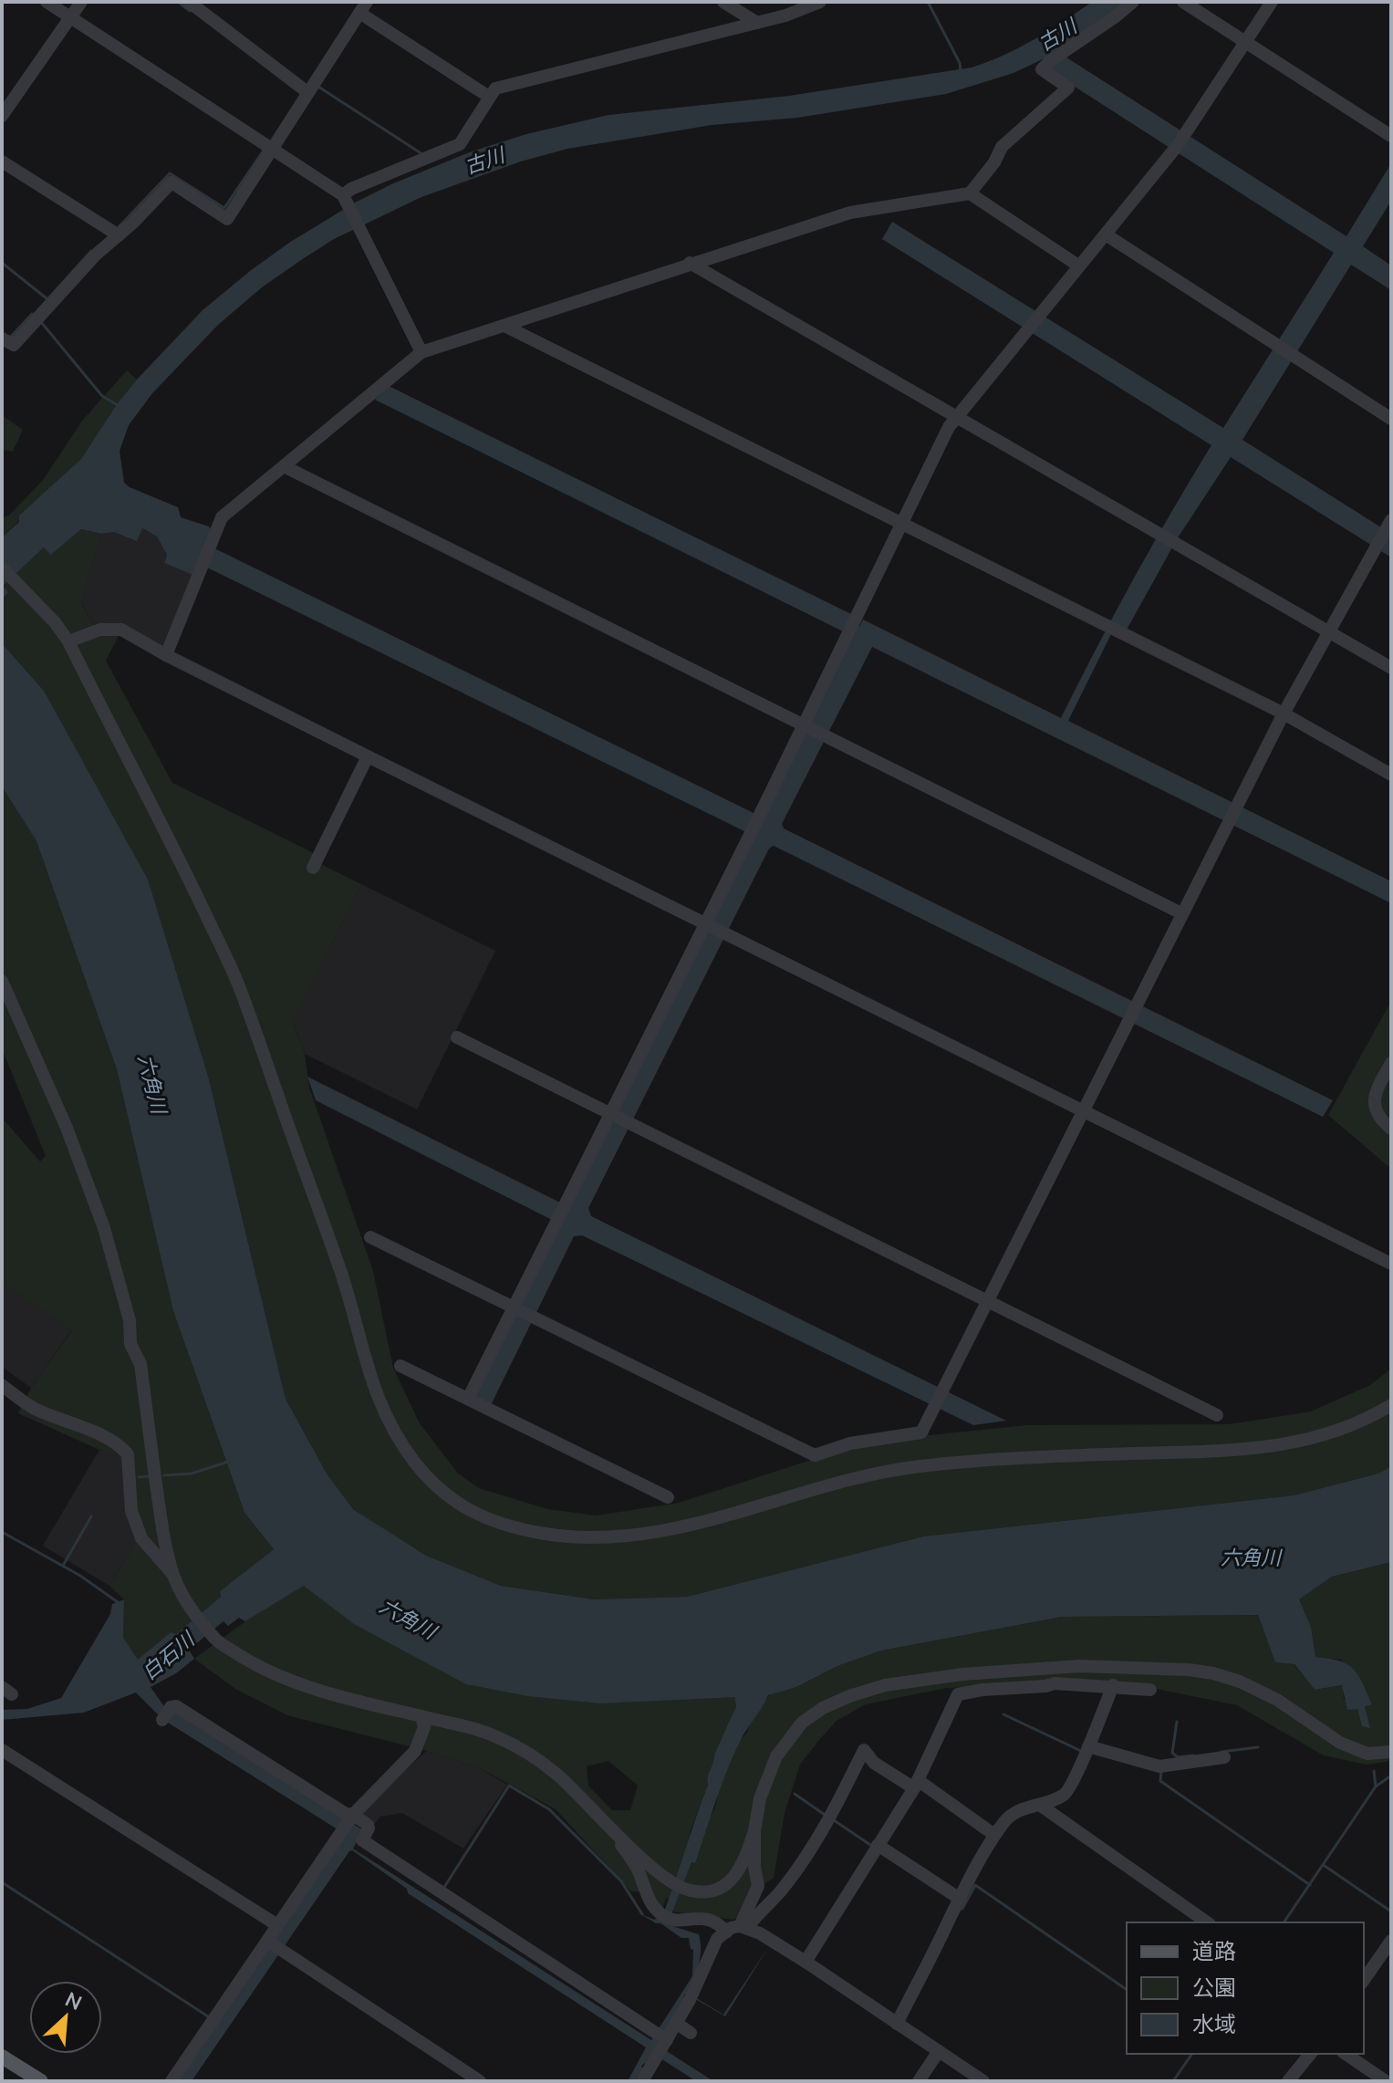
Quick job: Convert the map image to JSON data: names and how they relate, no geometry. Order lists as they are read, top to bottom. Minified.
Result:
{"water":["古川","六角川","白石川"],"legend":["道路","公園","水域"],"north":"top right"}
